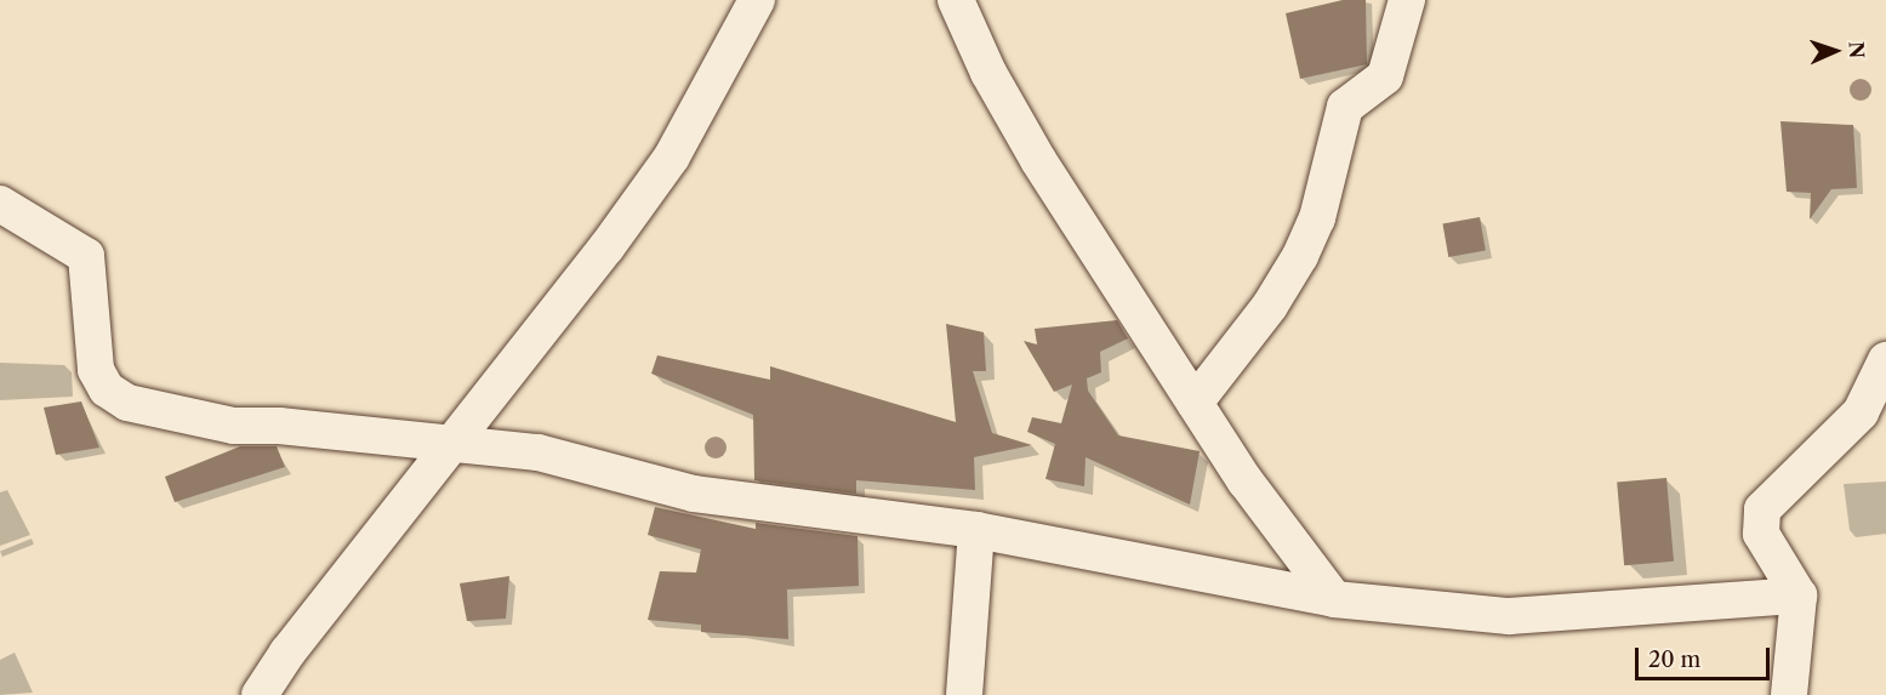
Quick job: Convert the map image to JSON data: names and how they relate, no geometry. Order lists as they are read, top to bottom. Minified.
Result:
{"scale_bar":"20 m","north":"right"}
